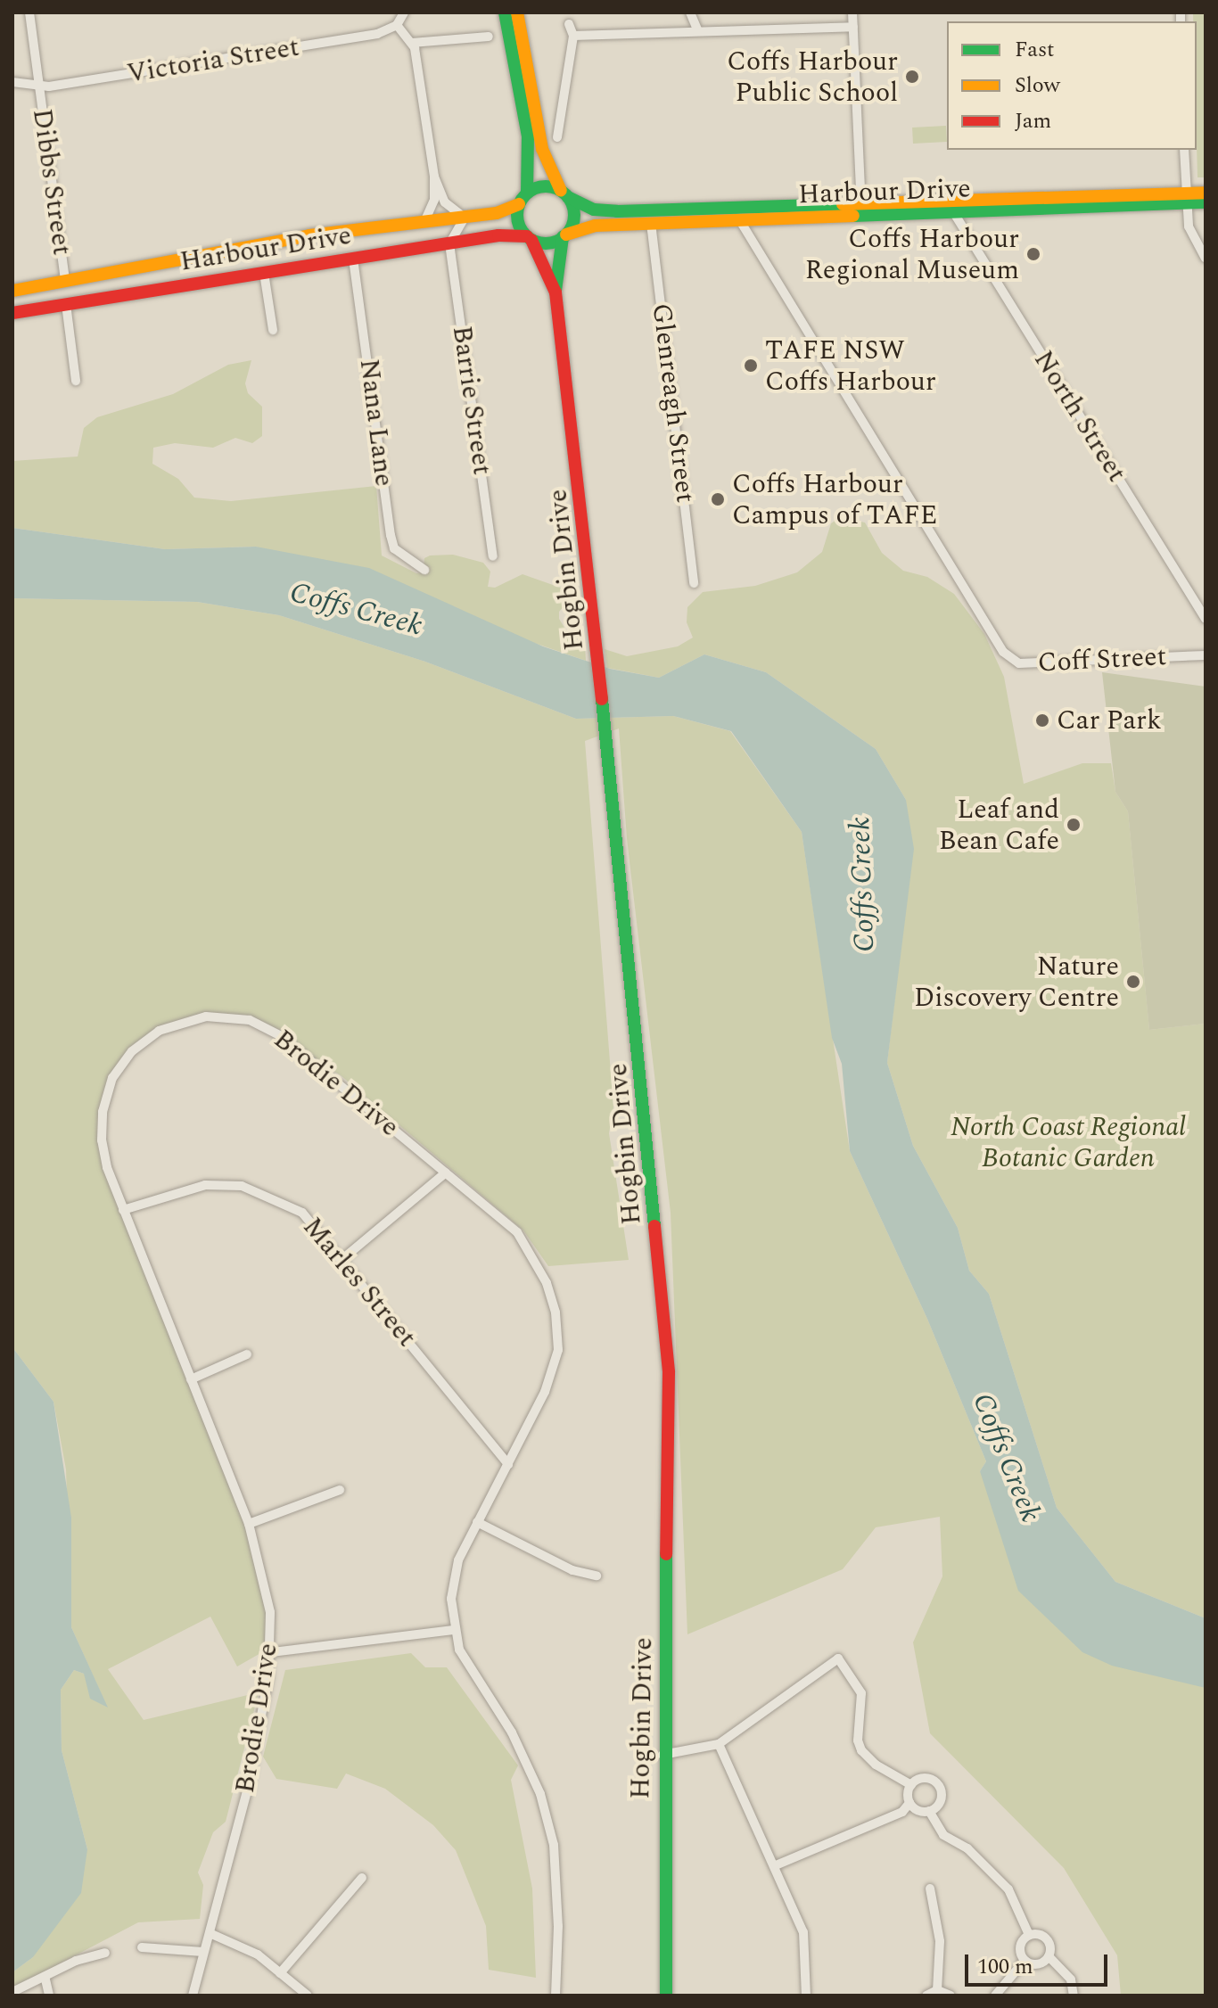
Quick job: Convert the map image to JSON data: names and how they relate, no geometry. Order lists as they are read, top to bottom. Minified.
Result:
{"streets":{"main road":["Harbour Drive","Hogbin Drive"],"street":["Victoria Street","Dibbs Street","Barrie Street","Glenreagh Street","North Street","Nana Lane","Coff Street","Brodie Drive","Marles Street"]},"crossings":[["Victoria Street","Dibbs Street"],["Dibbs Street","Harbour Drive"],["Harbour Drive","Barrie Street"],["Harbour Drive","Glenreagh Street"],["Harbour Drive","North Street"],["Harbour Drive","Nana Lane"],["Harbour Drive","Hogbin Drive"],["Harbour Drive","Coff Street"],["Brodie Drive","Marles Street"]],"water":["Coffs Creek"],"parks":["North Coast Regional Botanic Garden"],"places":["Coffs Harbour Public School","Coffs Harbour Regional Museum","TAFE NSW Coffs Harbour","Coffs Harbour Campus of TAFE","Car Park","Leaf and Bean Cafe","Nature Discovery Centre"],"legend":["Fast","Slow","Jam"],"scale_bar":"100 m"}
